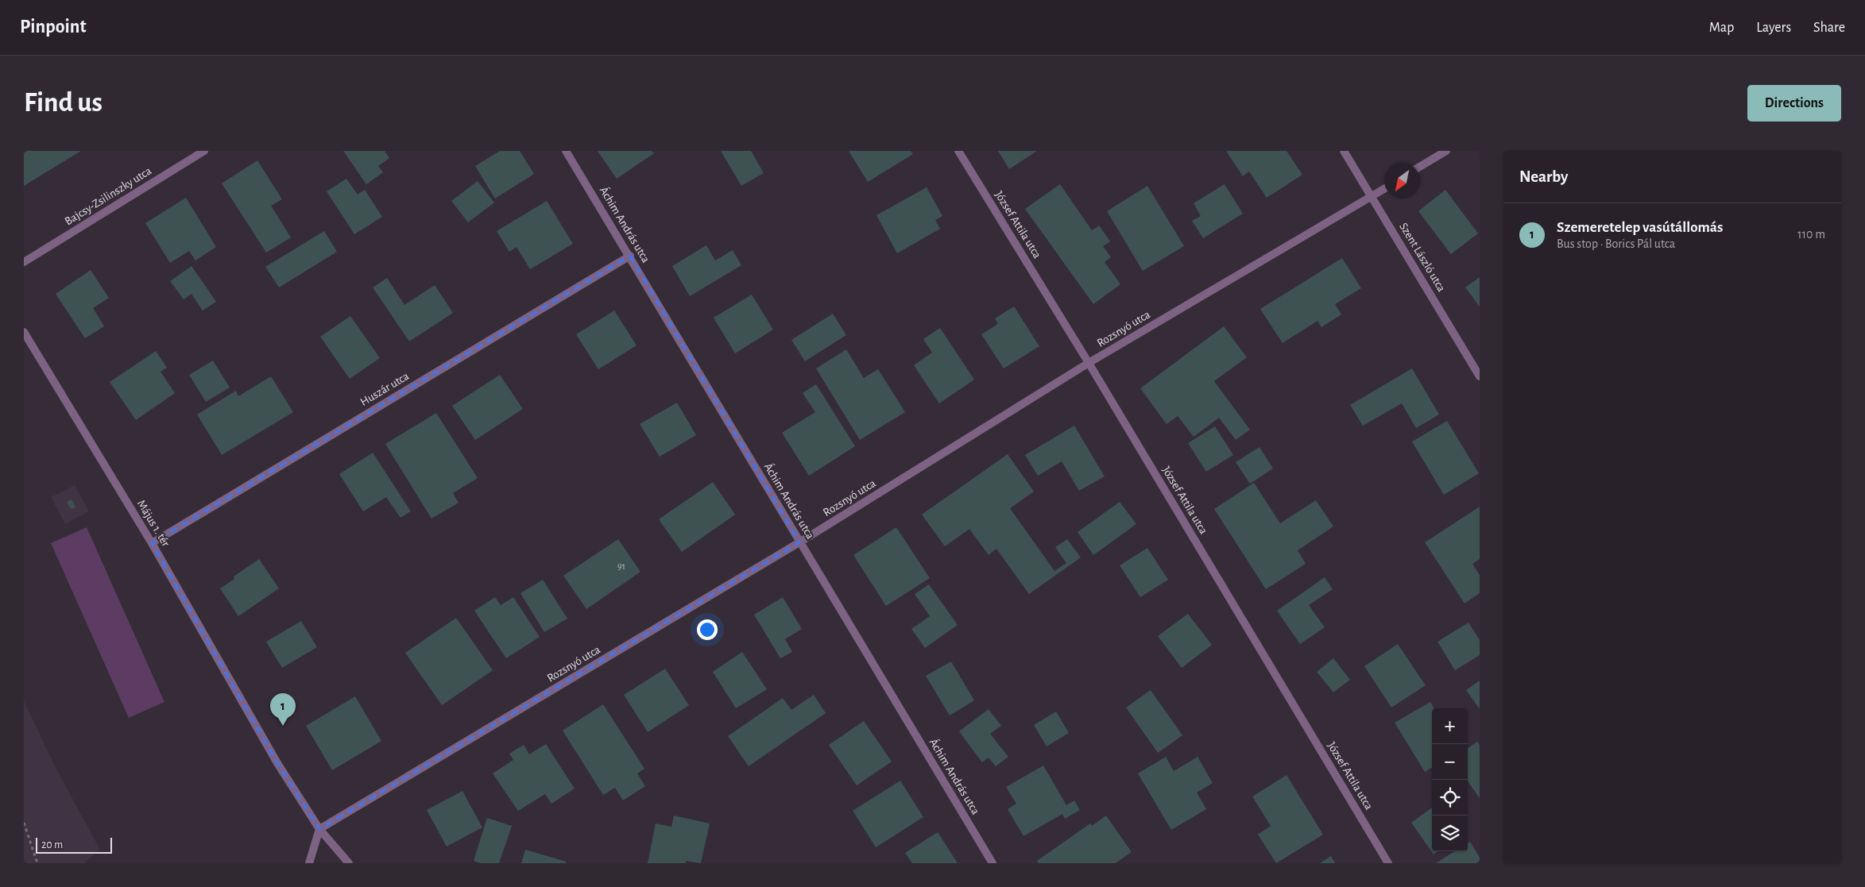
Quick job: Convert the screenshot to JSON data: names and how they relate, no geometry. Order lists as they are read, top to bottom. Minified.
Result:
{"streets":{"street":["Bajcsy-Zsilinszky utca","Áchim András utca","József Attila utca","Szent László utca","Rozsnyó utca","Huszár utca","Május 1. tér"]},"crossings":[["Áchim András utca","Rozsnyó utca"],["Áchim András utca","Huszár utca"],["József Attila utca","Rozsnyó utca"],["Szent László utca","Rozsnyó utca"],["Rozsnyó utca","Május 1. tér"],["Huszár utca","Május 1. tér"]],"house_numbers":["91"],"scale_bar":"20 m","north":"bottom left","page":{"header":"Pinpoint","nav":["Map","Layers","Share"],"buttons":"Directions","title":"Find us","heading":"Nearby","list":[{"mark":"1","name":"Szemeretelep vasútállomás","note":"Bus stop · Borics Pál utca","value":"110 m"}],"pins":"1","map_buttons":["+","−"],"scale":"20 m"}}
